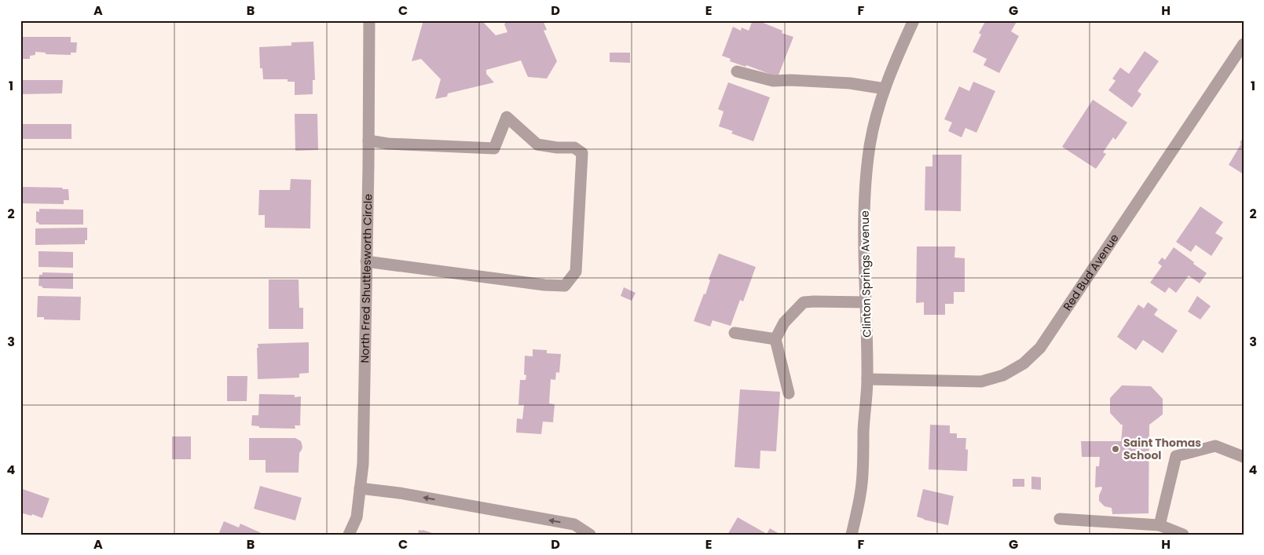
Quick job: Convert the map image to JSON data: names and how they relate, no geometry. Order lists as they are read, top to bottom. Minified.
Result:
{"streets":{"street":["Red Bud Avenue","Clinton Springs Avenue","North Fred Shuttlesworth Circle"]},"crossings":[["Red Bud Avenue","Clinton Springs Avenue"]],"places":["Saint Thomas School"],"grid":{"columns":["A","B","C","D","E","F","G","H"],"rows":["1","2","3","4"]}}
